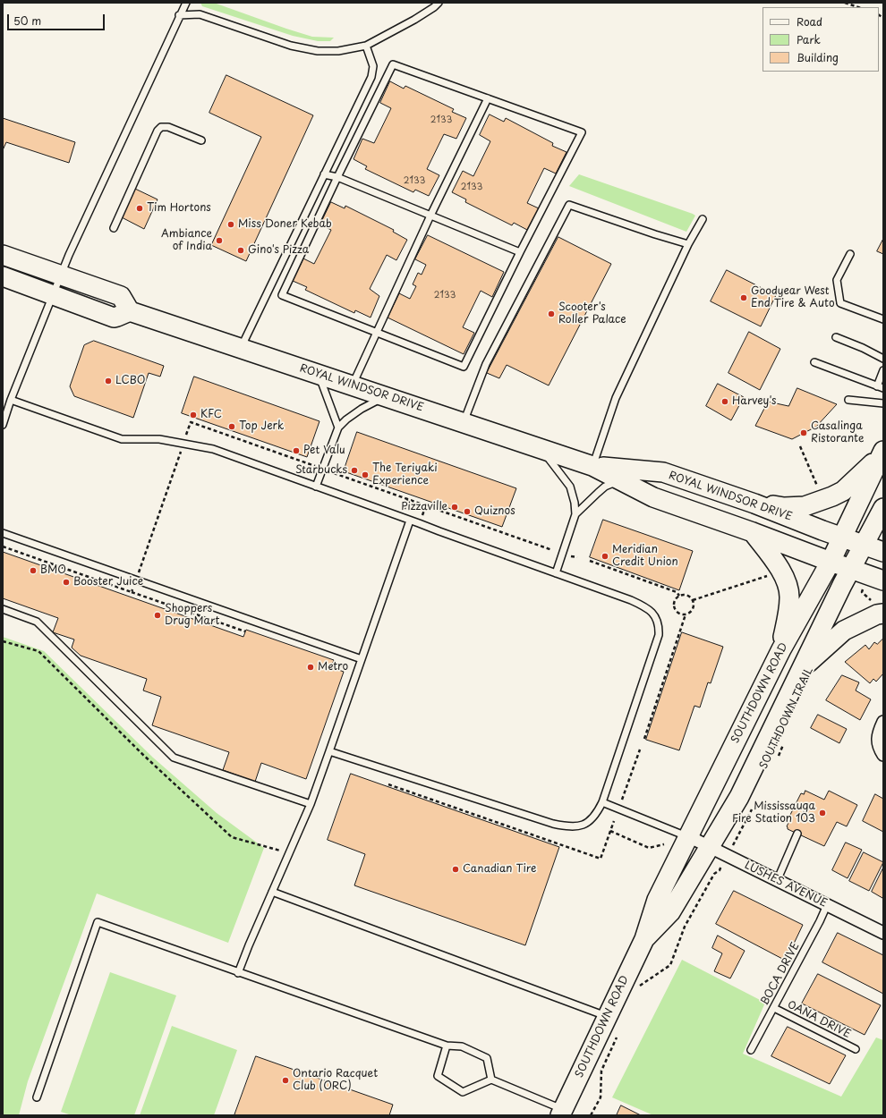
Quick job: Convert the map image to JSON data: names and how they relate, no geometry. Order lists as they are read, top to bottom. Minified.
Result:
{"streets":{"main road":["ROYAL WINDSOR DRIVE","SOUTHDOWN ROAD"],"street":["LUSHES AVENUE"],"lane":["BOCA DRIVE","OANA DRIVE"],"path":["SOUTHDOWN TRAIL"]},"crossings":[["ROYAL WINDSOR DRIVE","SOUTHDOWN ROAD"],["SOUTHDOWN ROAD","LUSHES AVENUE"],["LUSHES AVENUE","BOCA DRIVE"],["BOCA DRIVE","OANA DRIVE"]],"places":["Tim Hortons","Miss Doner Kebab","Ambiance of India","Gino's Pizza","Goodyear West End Tire & Auto","Scooter's Roller Palace","LCBO","Harvey's","KFC","Top Jerk","Casalinga Ristorante","Pet Valu","Starbucks","The Teriyaki Experience","Pizzaville","Quiznos","Meridian Credit Union","BMO","Booster Juice","Shoppers Drug Mart","Metro","Mississauga Fire Station 103","Canadian Tire","Ontario Racquet Club (ORC)"],"house_numbers":["2133","2133","2133","2133"],"legend":["Road","Park","Building"],"scale_bar":"50 m"}
